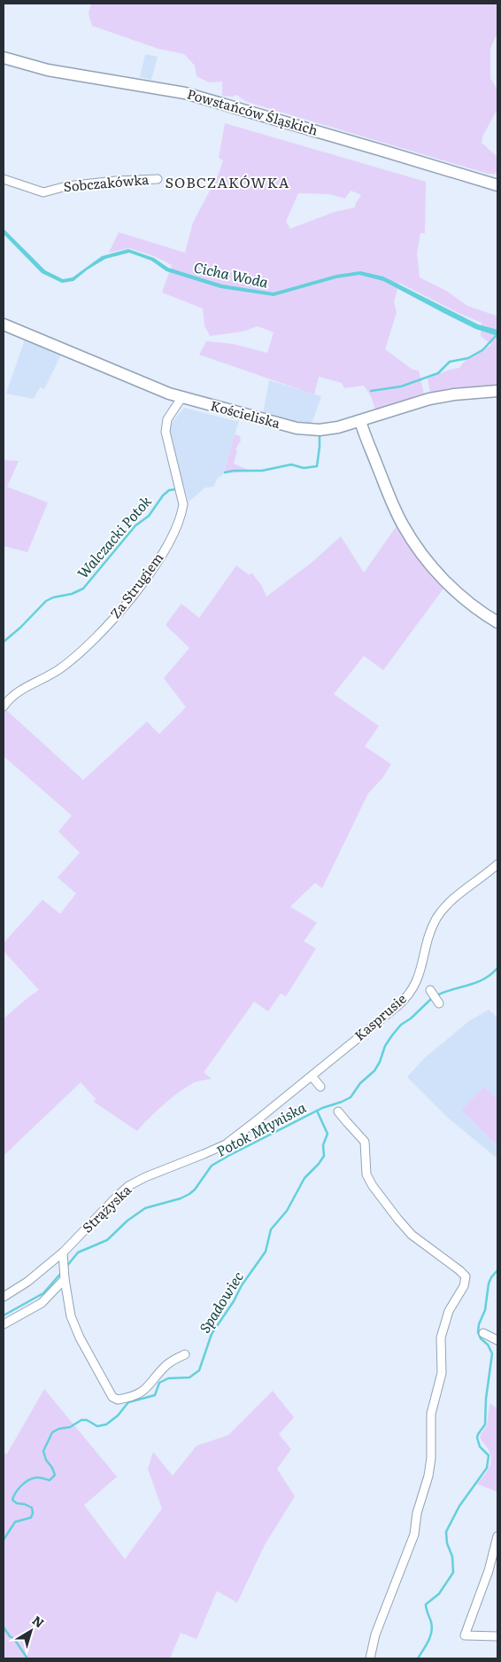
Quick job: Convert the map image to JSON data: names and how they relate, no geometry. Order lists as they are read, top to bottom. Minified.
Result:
{"streets":{"street":["Powstańców Śląskich","Sobczakówka","Kościeliska","Za Strugiem","Kasprusie","Strążyska"]},"crossings":[["Kościeliska","Za Strugiem"],["Kasprusie","Strążyska"]],"districts":["SOBCZAKÓWKA"],"water":["Cicha Woda","Walczacki Potok","Potok Młyniska","Spadowiec"],"north":"top right"}
